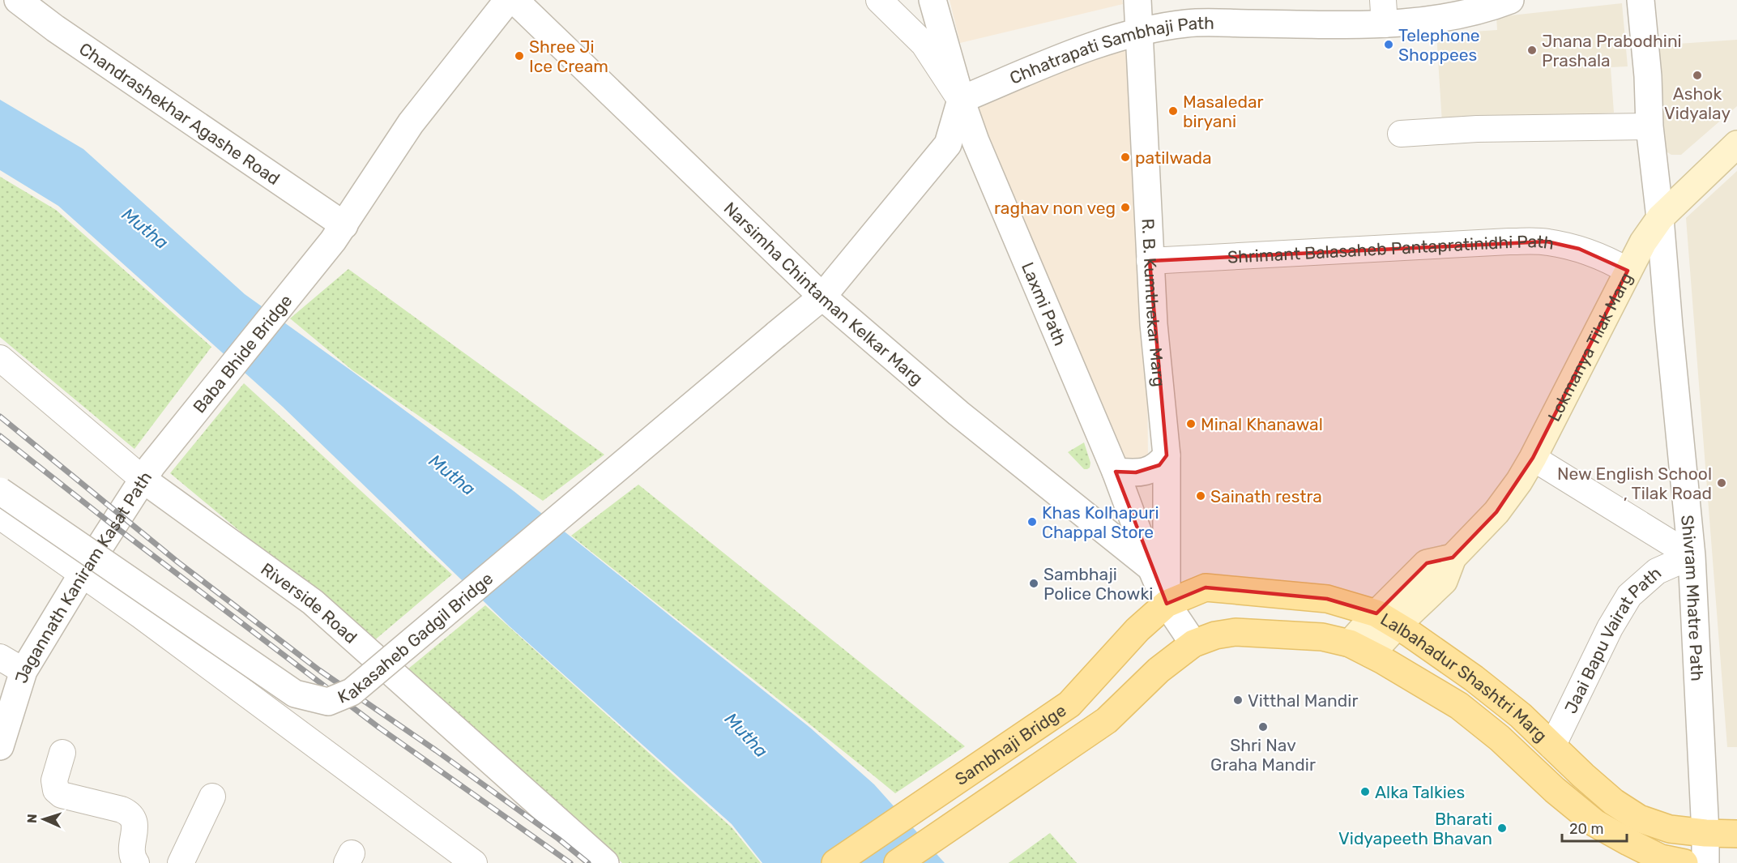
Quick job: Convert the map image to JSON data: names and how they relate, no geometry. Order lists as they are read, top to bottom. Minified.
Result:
{"streets":{"main road":["Lokmanya Tilak Marg","Lalbahadur Shashtri Marg","Sambhaji Bridge"],"street":["Chhatrapati Sambhaji Path","Chandrashekhar Agashe Road","Shrimant Balasaheb Pantapratinidhi Path","Narsimha Chintaman Kelkar Marg","R. B. Kumthekar Marg","Laxmi Path","Baba Bhide Bridge","Jagannath Kaniram Kasat Path","Shivram Mhatre Path","Riverside Road","Kakasaheb Gadgil Bridge","Jaai Bapu Vairat Path"]},"crossings":[["Chhatrapati Sambhaji Path","R. B. Kumthekar Marg"],["Chhatrapati Sambhaji Path","Laxmi Path"],["Chandrashekhar Agashe Road","Baba Bhide Bridge"],["Shrimant Balasaheb Pantapratinidhi Path","R. B. Kumthekar Marg"],["Shrimant Balasaheb Pantapratinidhi Path","Lokmanya Tilak Marg"],["Narsimha Chintaman Kelkar Marg","Laxmi Path"],["Narsimha Chintaman Kelkar Marg","Kakasaheb Gadgil Bridge"],["R. B. Kumthekar Marg","Laxmi Path"],["R. B. Kumthekar Marg","Lalbahadur Shashtri Marg"],["R. B. Kumthekar Marg","Sambhaji Bridge"],["Laxmi Path","Lalbahadur Shashtri Marg"],["Laxmi Path","Sambhaji Bridge"],["Lokmanya Tilak Marg","Shivram Mhatre Path"],["Lokmanya Tilak Marg","Lalbahadur Shashtri Marg"],["Baba Bhide Bridge","Jagannath Kaniram Kasat Path"],["Baba Bhide Bridge","Riverside Road"],["Jagannath Kaniram Kasat Path","Riverside Road"],["Shivram Mhatre Path","Jaai Bapu Vairat Path"],["Shivram Mhatre Path","Lalbahadur Shashtri Marg"],["Jaai Bapu Vairat Path","Lalbahadur Shashtri Marg"],["Lalbahadur Shashtri Marg","Sambhaji Bridge"]],"water":["Mutha"],"places":["Telephone Shoppees","Jnana Prabodhini Prashala","Shree Ji Ice Cream","Ashok Vidyalay","Masaledar biryani","patilwada","raghav non veg","Minal Khanawal","New English School , Tilak Road","Sainath restra","Khas Kolhapuri Chappal Store","Sambhaji Police Chowki","Vitthal Mandir","Shri Nav Graha Mandir","Alka Talkies","Bharati Vidyapeeth Bhavan"],"scale_bar":"20 m","north":"left"}
